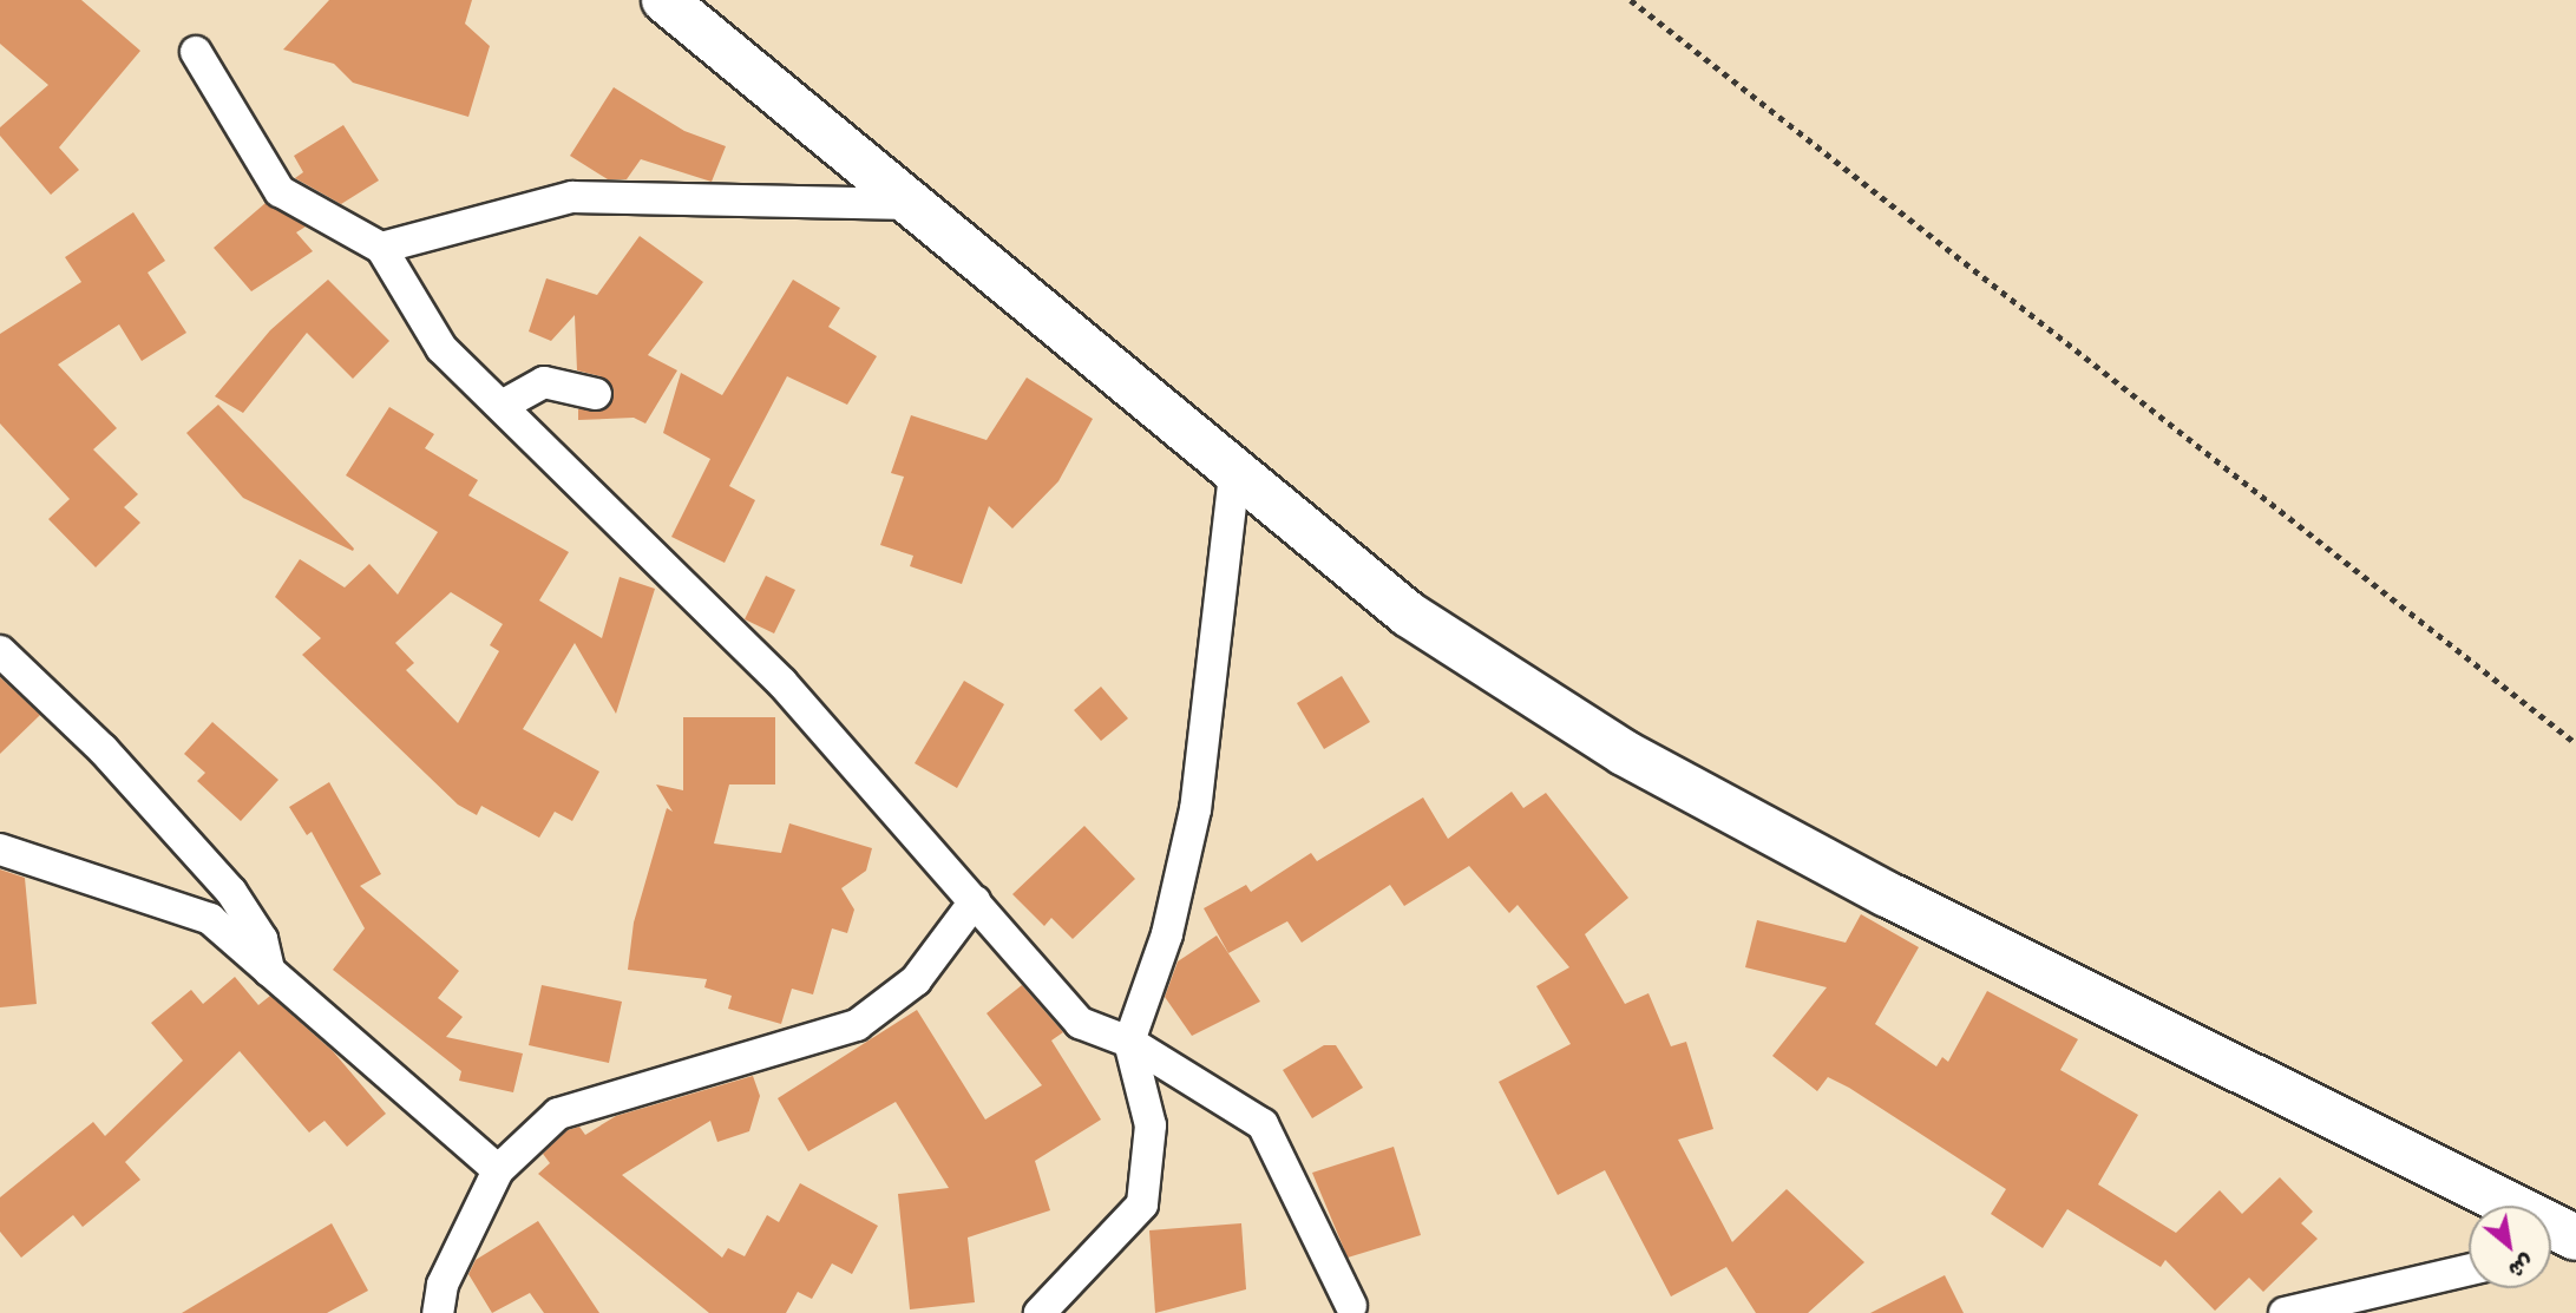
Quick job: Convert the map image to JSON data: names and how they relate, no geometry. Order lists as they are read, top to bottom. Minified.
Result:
{"north":"bottom right"}
